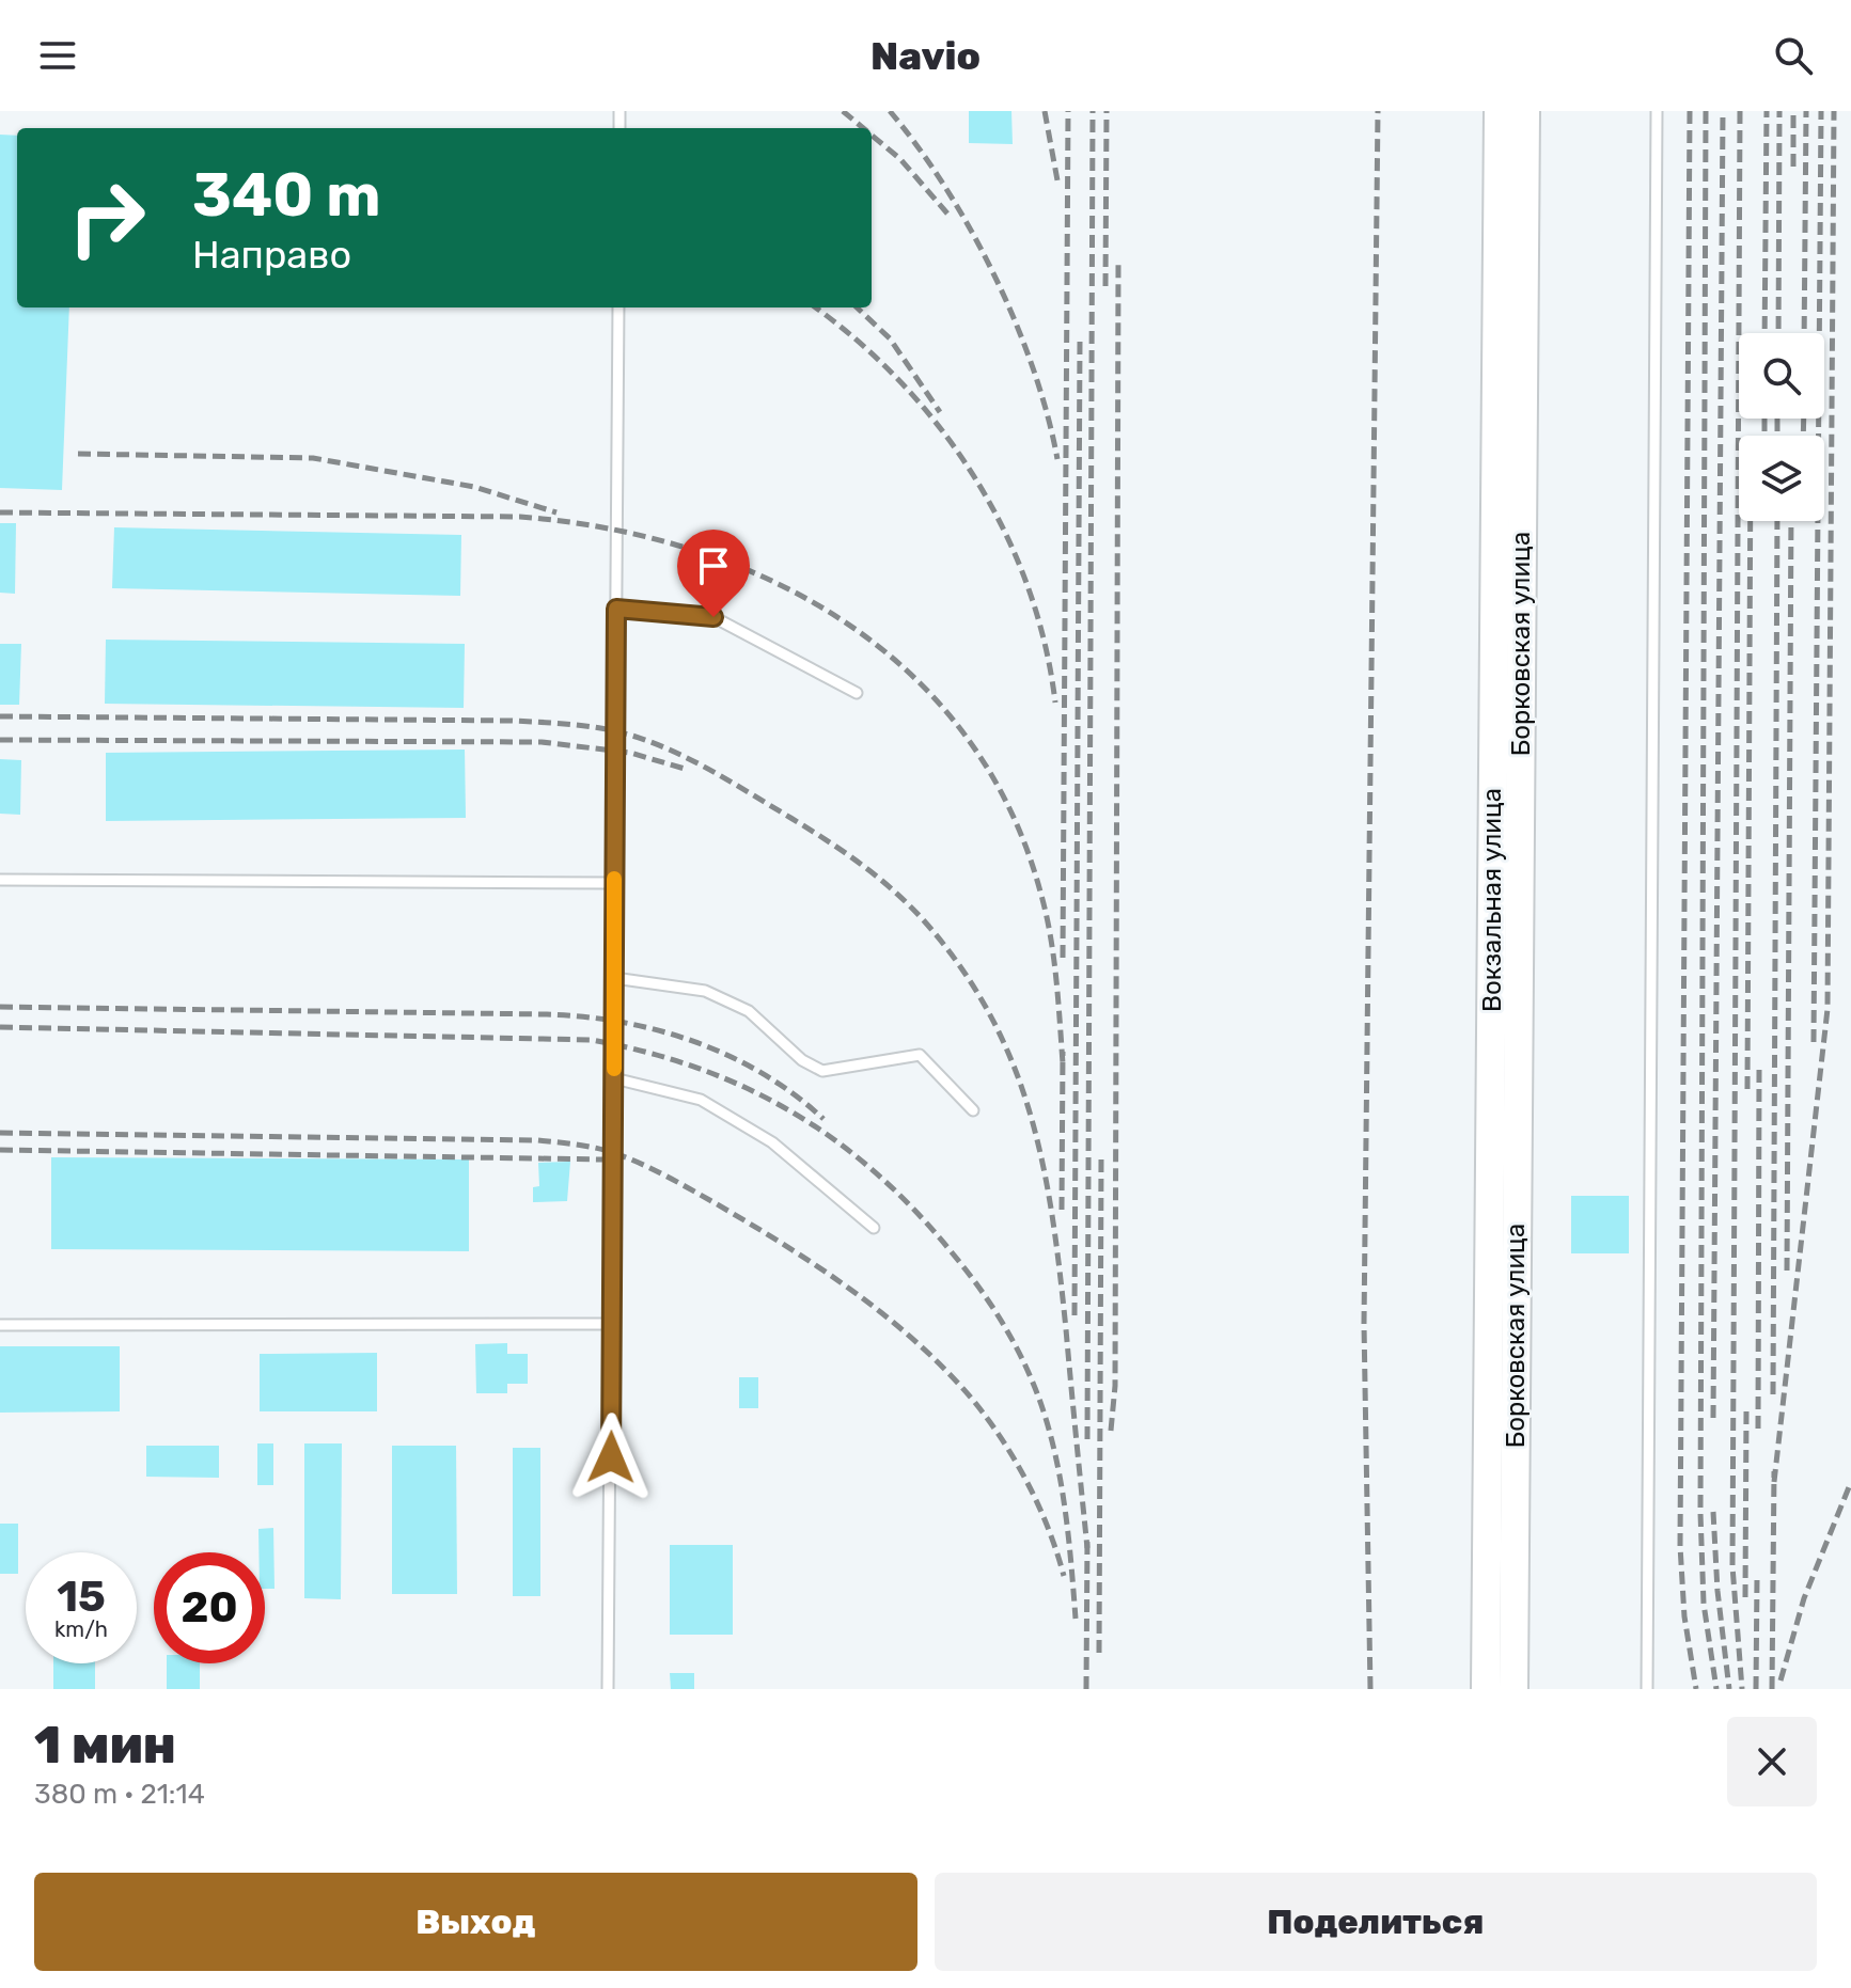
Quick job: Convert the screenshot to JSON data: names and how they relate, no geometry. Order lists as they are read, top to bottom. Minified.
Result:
{"streets":{"main road":["Борковская улица","Вокзальная улица"]},"page":{"header":"Navio","turn":["340 m","Направо"],"speed":"15 km/h","limit":"20","heading":["1 мин","380 m · 21:14"],"buttons":["Выход","Поделиться"]}}
